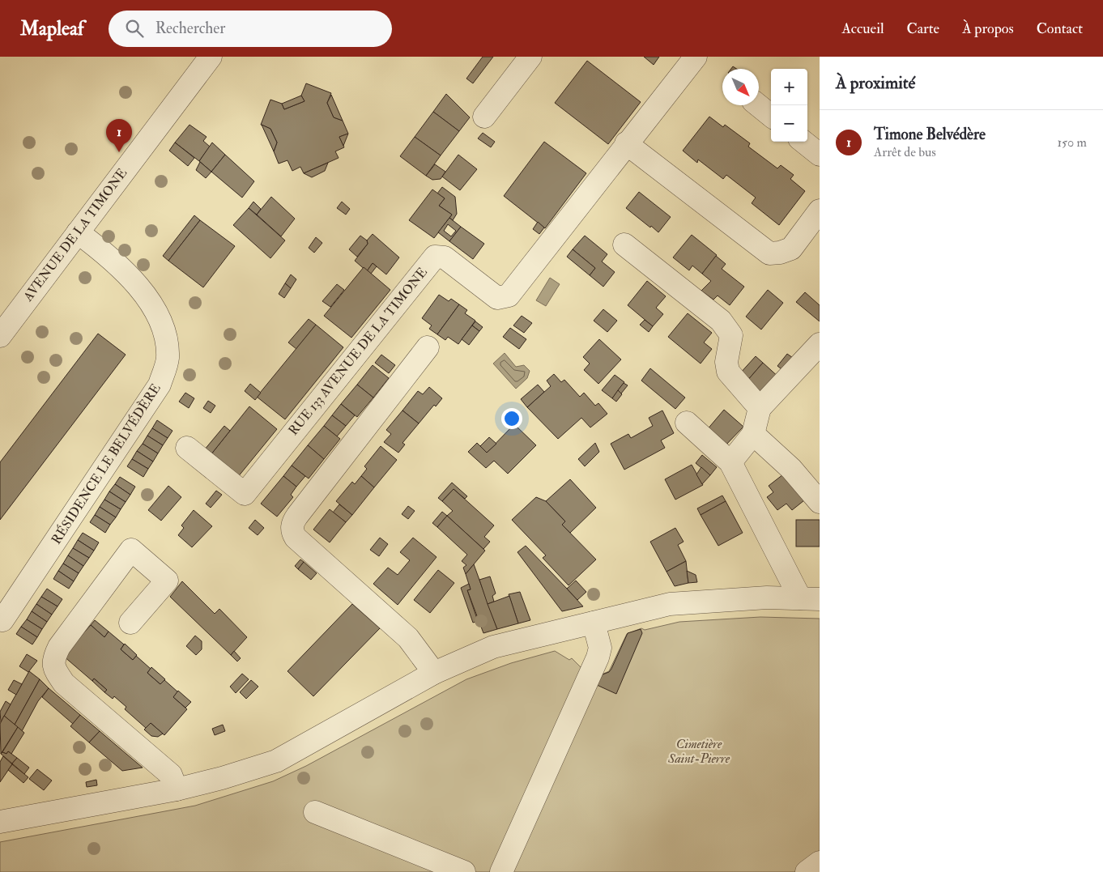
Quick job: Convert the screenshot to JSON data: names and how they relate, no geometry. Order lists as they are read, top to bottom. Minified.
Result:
{"streets":{"street":["AVENUE DE LA TIMONE","RUE 133 AVENUE DE LA TIMONE","RÉSIDENCE LE BELVÉDÈRE"]},"crossings":[["AVENUE DE LA TIMONE","RÉSIDENCE LE BELVÉDÈRE"]],"parks":["Cimetière Saint-Pierre"],"north":"bottom right","page":{"header":"Mapleaf","search":"Rechercher","nav":["Accueil","Carte","À propos","Contact"],"heading":"À proximité","map_buttons":["+","−"],"list":[{"mark":"1","name":"Timone Belvédère","note":"Arrêt de bus","value":"150 m"}],"pins":"1"}}
